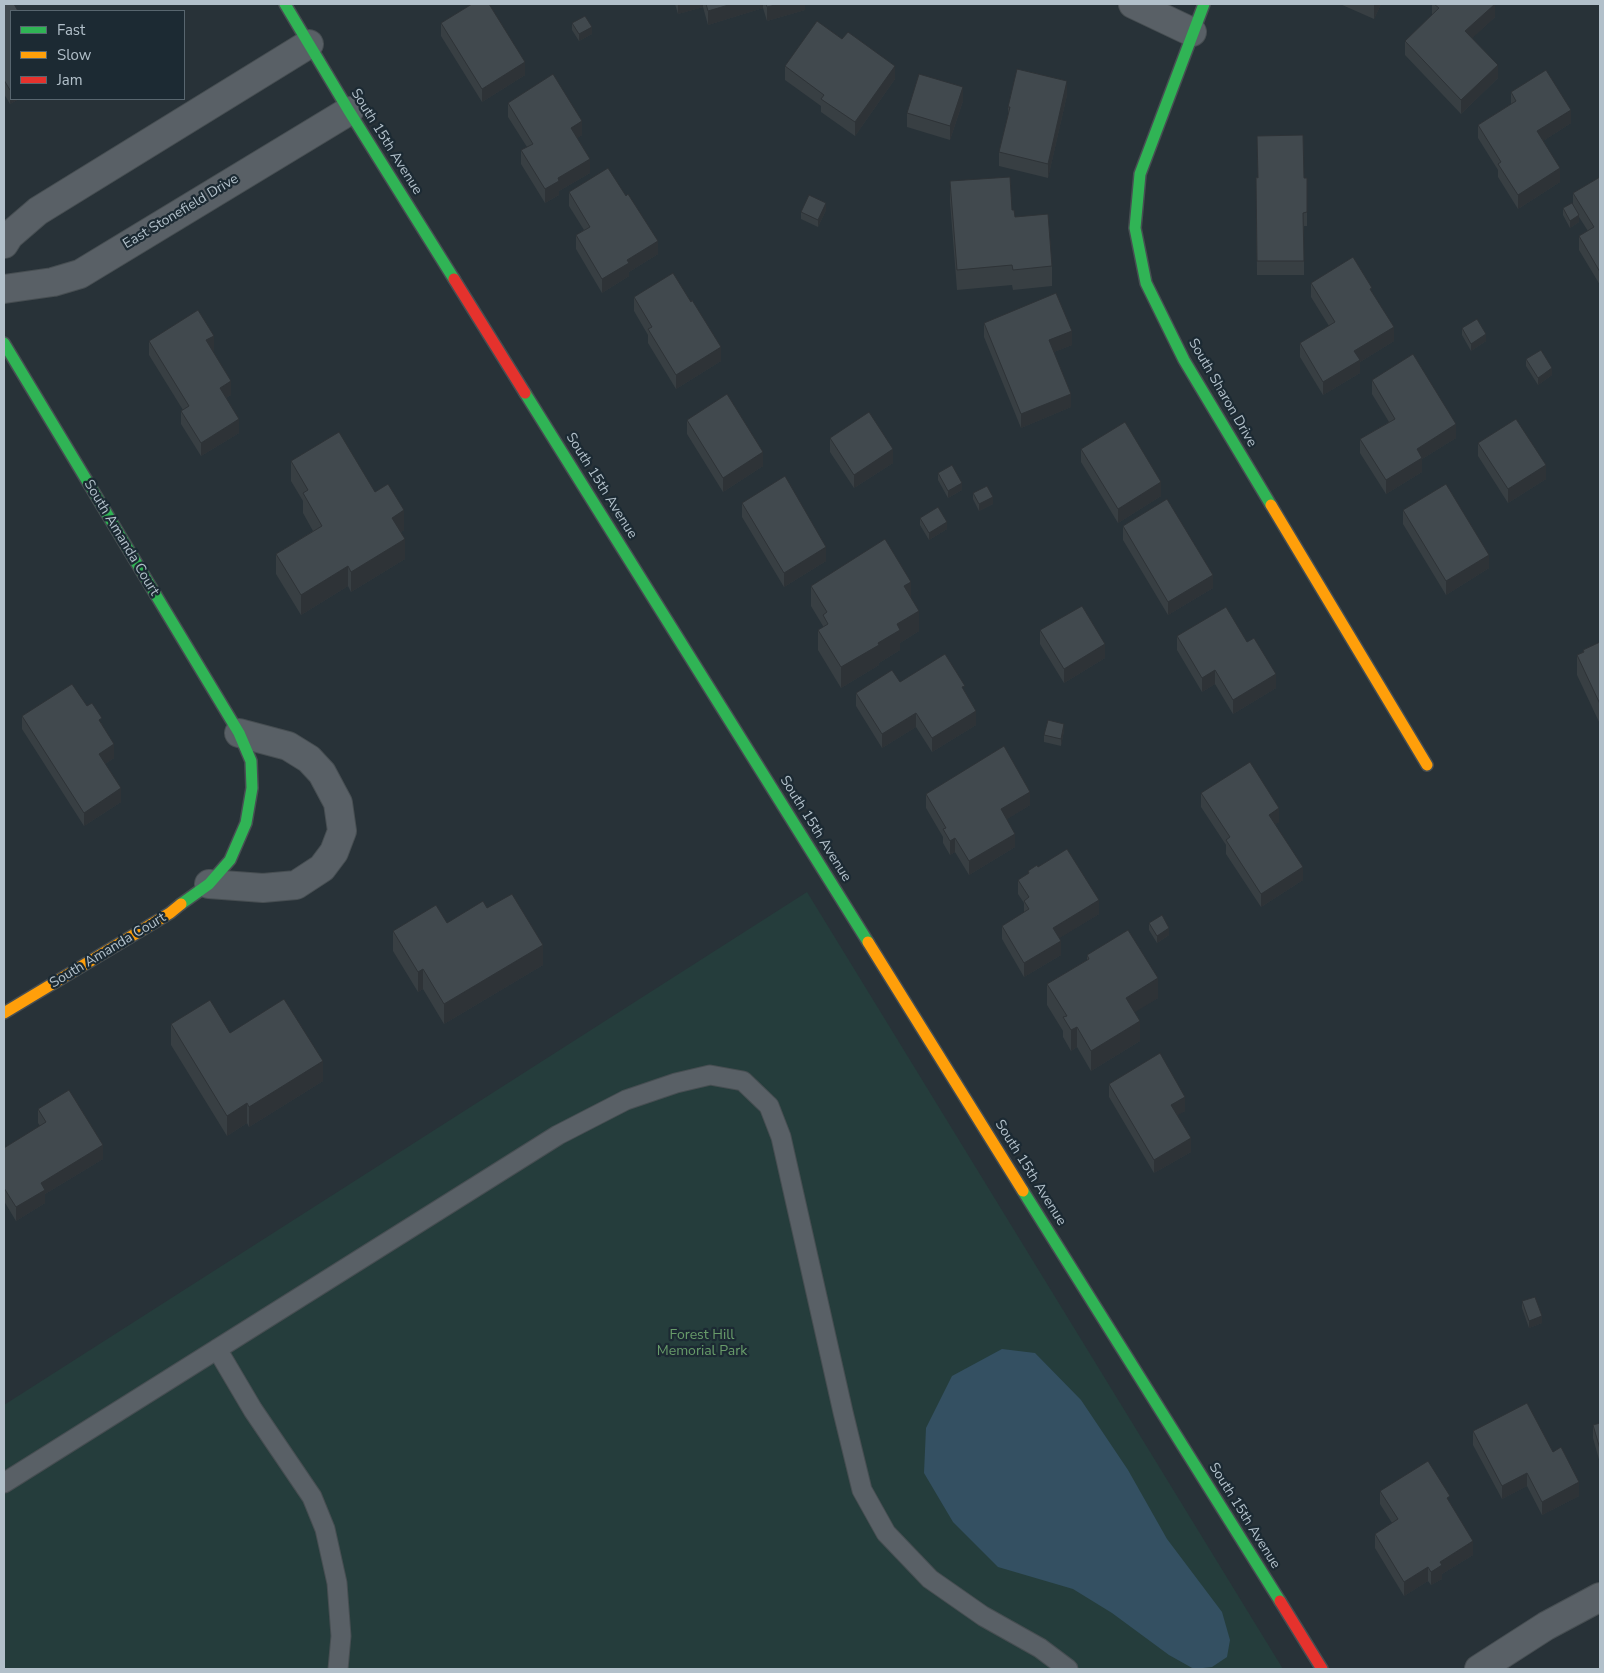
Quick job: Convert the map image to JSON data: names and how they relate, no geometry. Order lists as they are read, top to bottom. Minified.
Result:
{"streets":{"street":["South 15th Avenue","East Stonefield Drive","South Sharon Drive","South Amanda Court"]},"crossings":[["South 15th Avenue","East Stonefield Drive"]],"parks":["Forest Hill Memorial Park"],"legend":["Fast","Slow","Jam"]}
